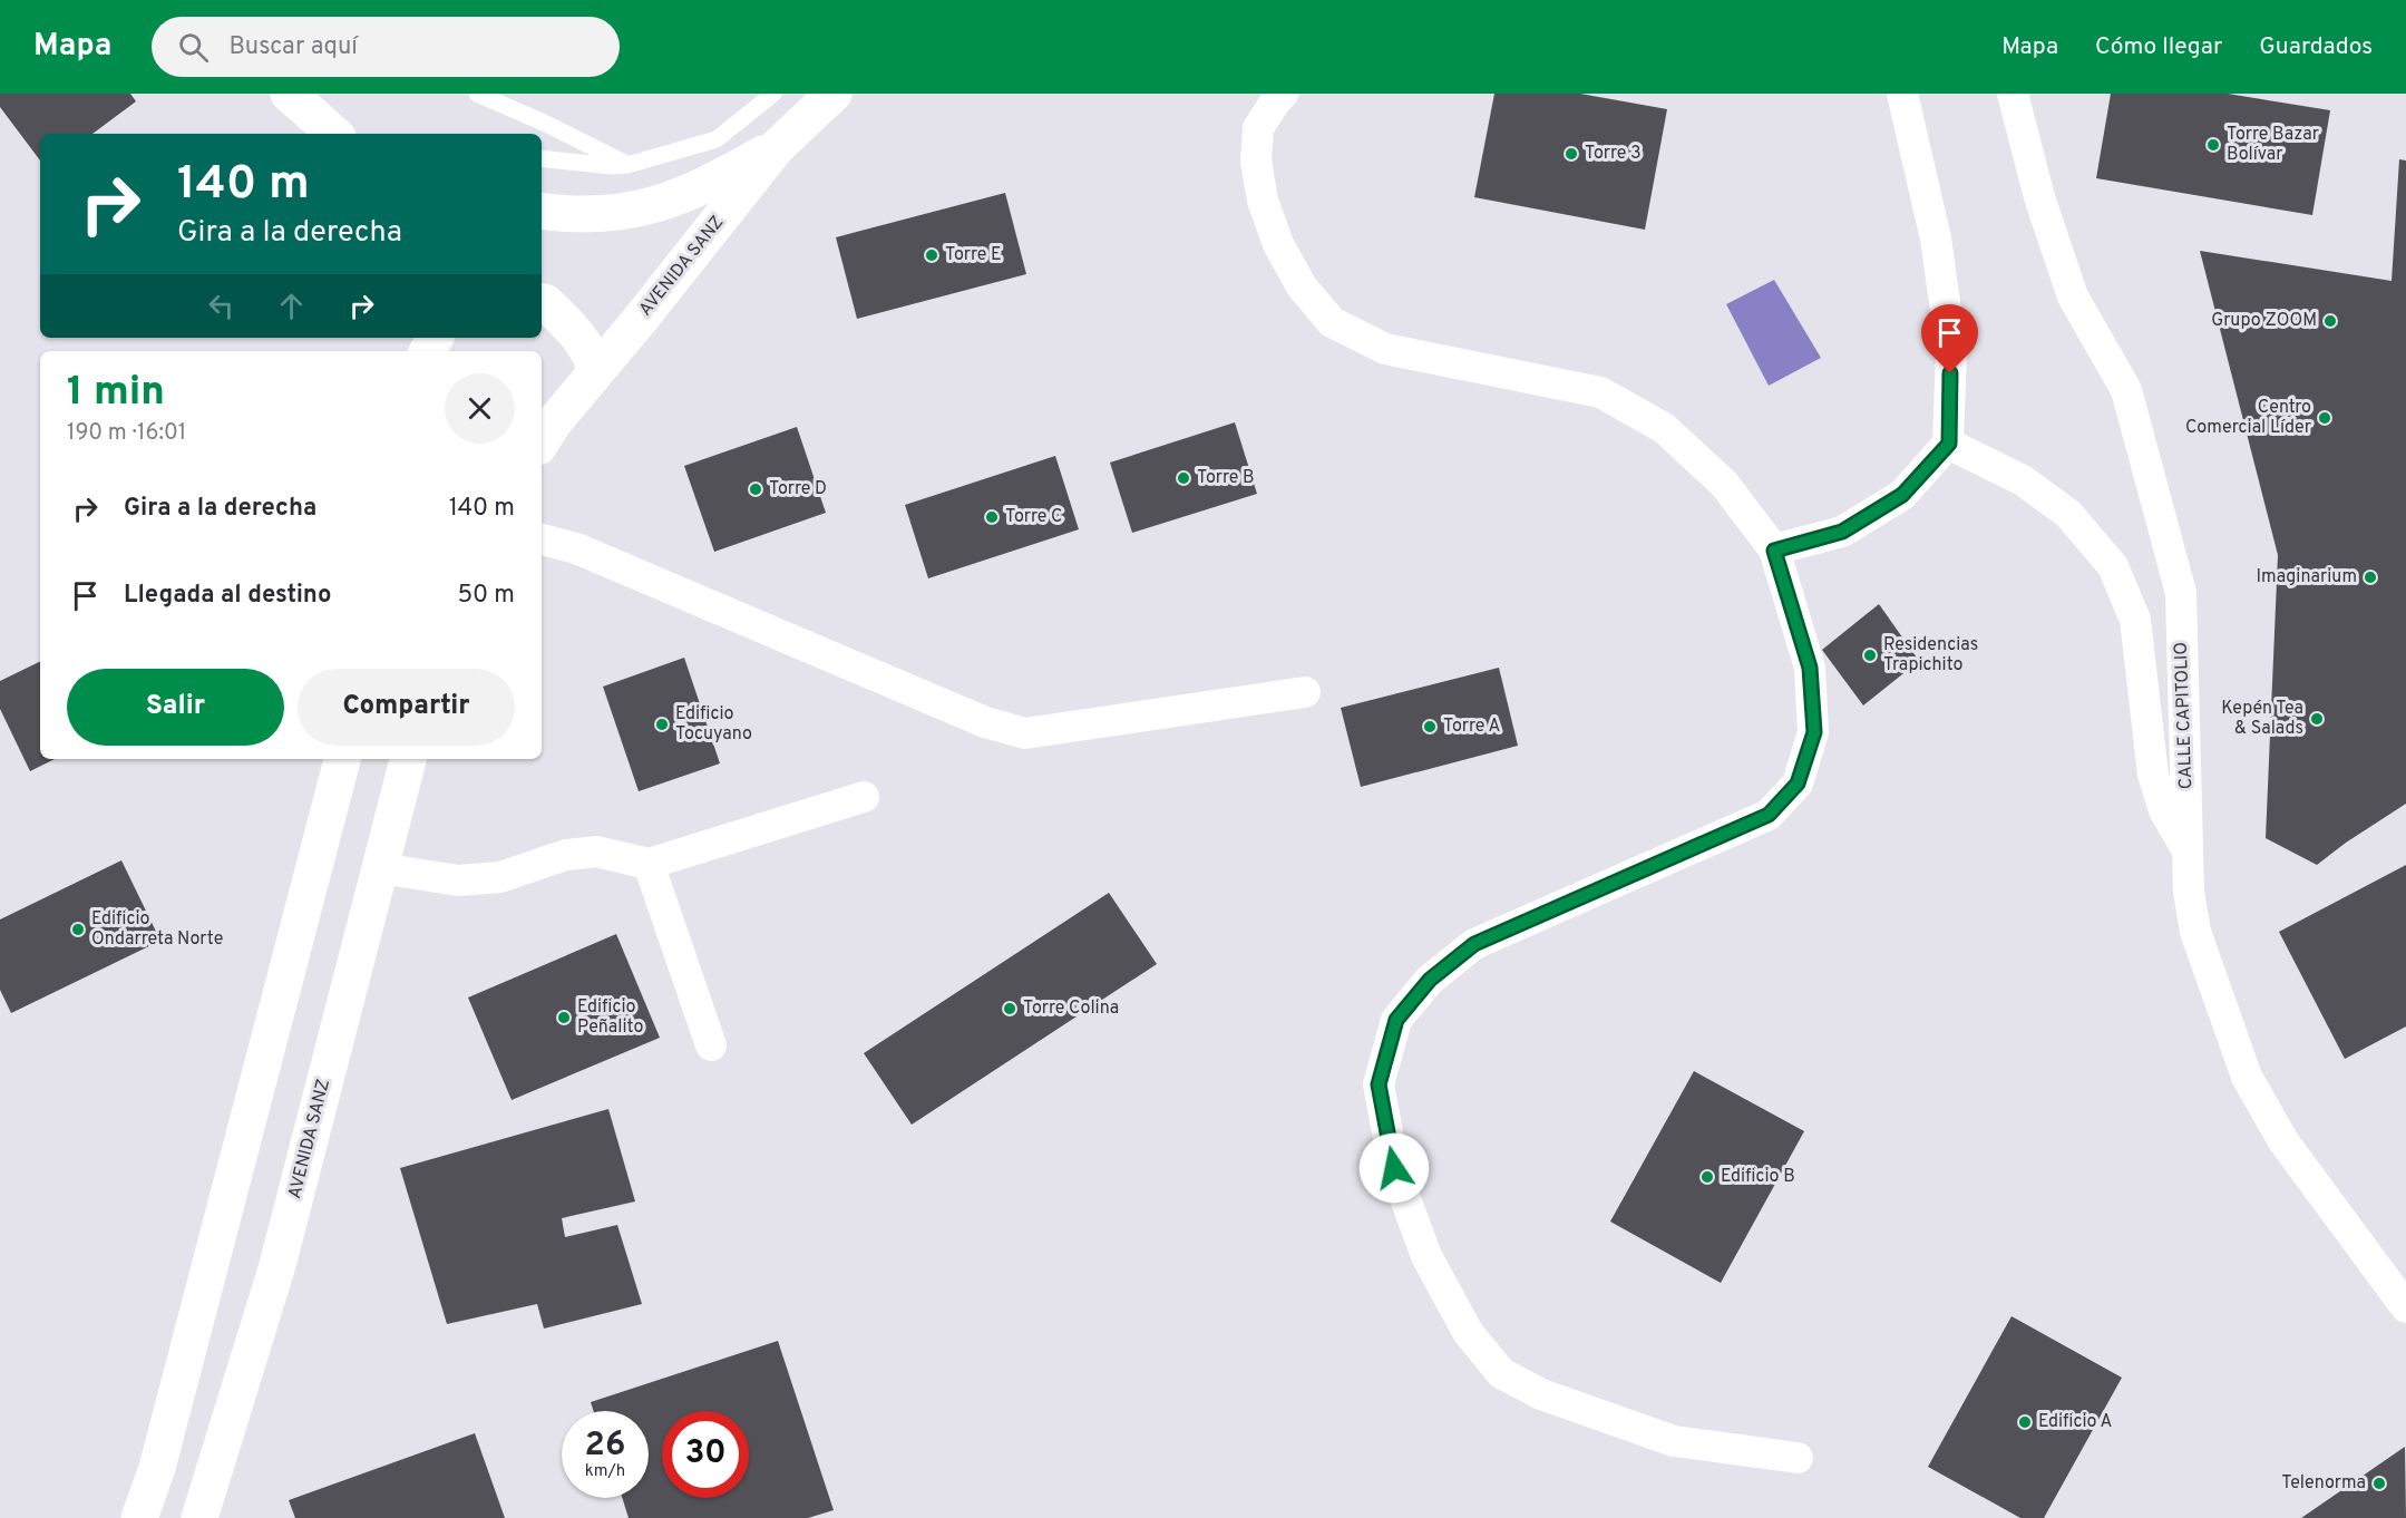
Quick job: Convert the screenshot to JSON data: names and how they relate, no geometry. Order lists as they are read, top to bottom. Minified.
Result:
{"streets":{"street":["AVENIDA SANZ","CALLE CAPITOLIO"]},"places":["Torre Bazar Bolívar","Torre 3","Torre E","Grupo ZOOM","Centro Comercial Líder","Torre B","Torre D","Torre C","Imaginarium","Residencias Trapichito","Kepén Tea & Salads","Edificio Tocuyano","Torre A","Edificio Ondarreta Norte","Torre Colina","Edificio Peñalito","Edificio B","Edificio A","Telenorma"],"page":{"header":"Mapa","search":"Buscar aquí","nav":["Mapa","Cómo llegar","Guardados"],"turn":["140 m","Gira a la derecha"],"heading":["1 min","190 m · 16:01"],"list":[{"name":"Gira a la derecha","value":"140 m"},{"name":"Llegada al destino","value":"50 m"}],"buttons":["Salir","Compartir"],"speed":"26 km/h","limit":"30"}}
